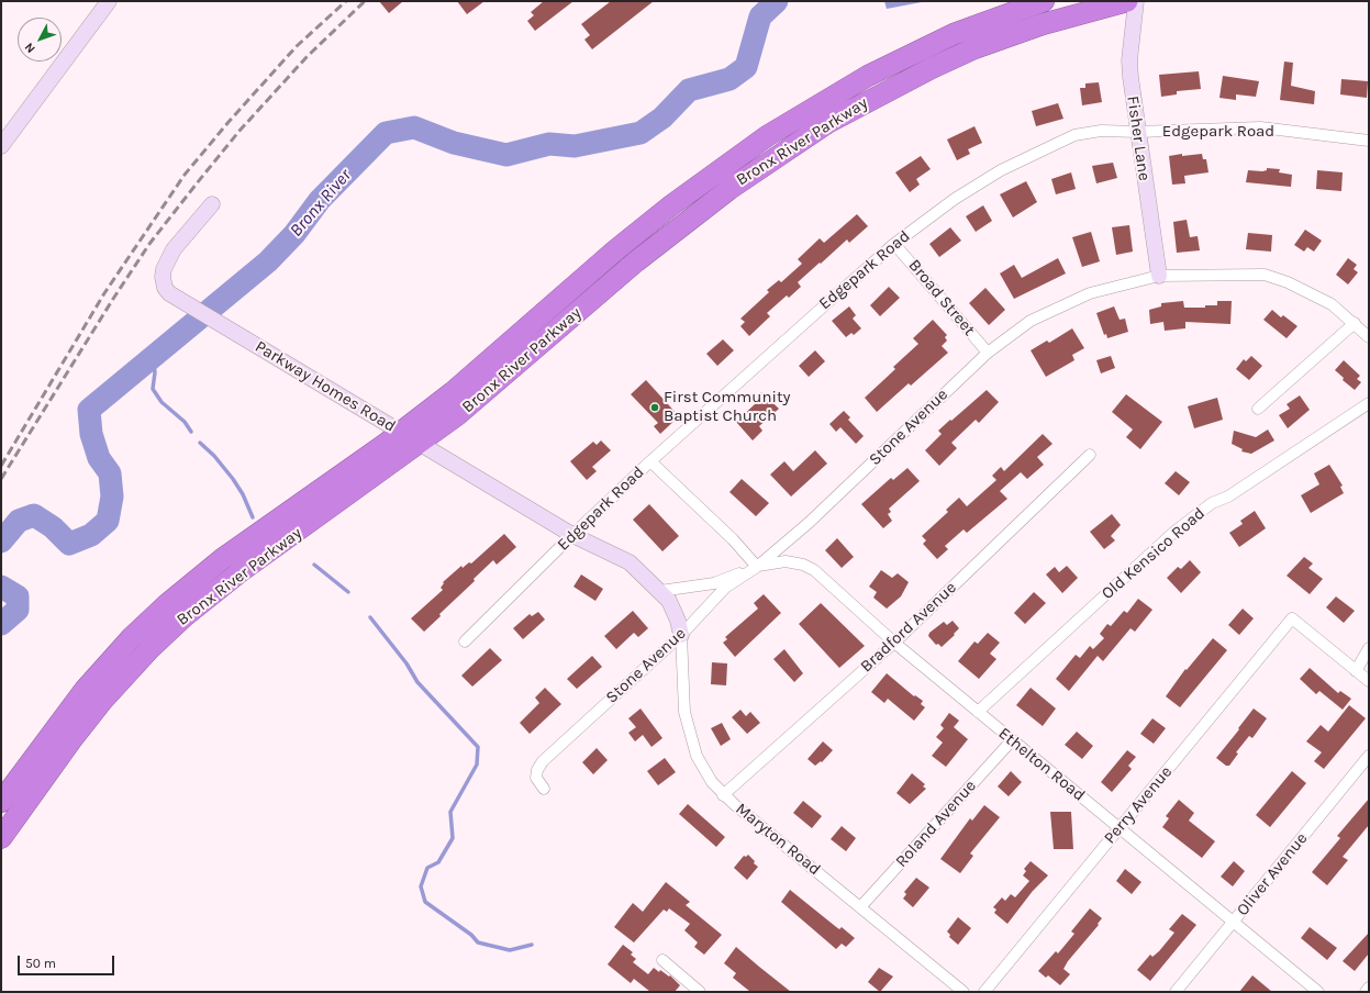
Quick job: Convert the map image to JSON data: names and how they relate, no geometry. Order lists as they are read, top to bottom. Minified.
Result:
{"streets":{"highway":["Bronx River Parkway"],"street":["Edgepark Road","Fisher Lane","Broad Street","Parkway Homes Road","Stone Avenue","Old Kensico Road","Bradford Avenue","Ethelton Road","Perry Avenue","Roland Avenue","Maryton Road","Oliver Avenue"]},"crossings":[["Edgepark Road","Fisher Lane"],["Edgepark Road","Broad Street"],["Edgepark Road","Parkway Homes Road"],["Fisher Lane","Stone Avenue"],["Bronx River Parkway","Parkway Homes Road"],["Broad Street","Stone Avenue"],["Parkway Homes Road","Stone Avenue"],["Parkway Homes Road","Maryton Road"],["Stone Avenue","Ethelton Road"],["Stone Avenue","Maryton Road"],["Old Kensico Road","Ethelton Road"],["Bradford Avenue","Ethelton Road"],["Bradford Avenue","Maryton Road"],["Ethelton Road","Perry Avenue"],["Ethelton Road","Roland Avenue"],["Ethelton Road","Oliver Avenue"],["Roland Avenue","Maryton Road"]],"water":["Bronx River"],"places":["First Community Baptist Church"],"scale_bar":"50 m","north":"bottom left"}
